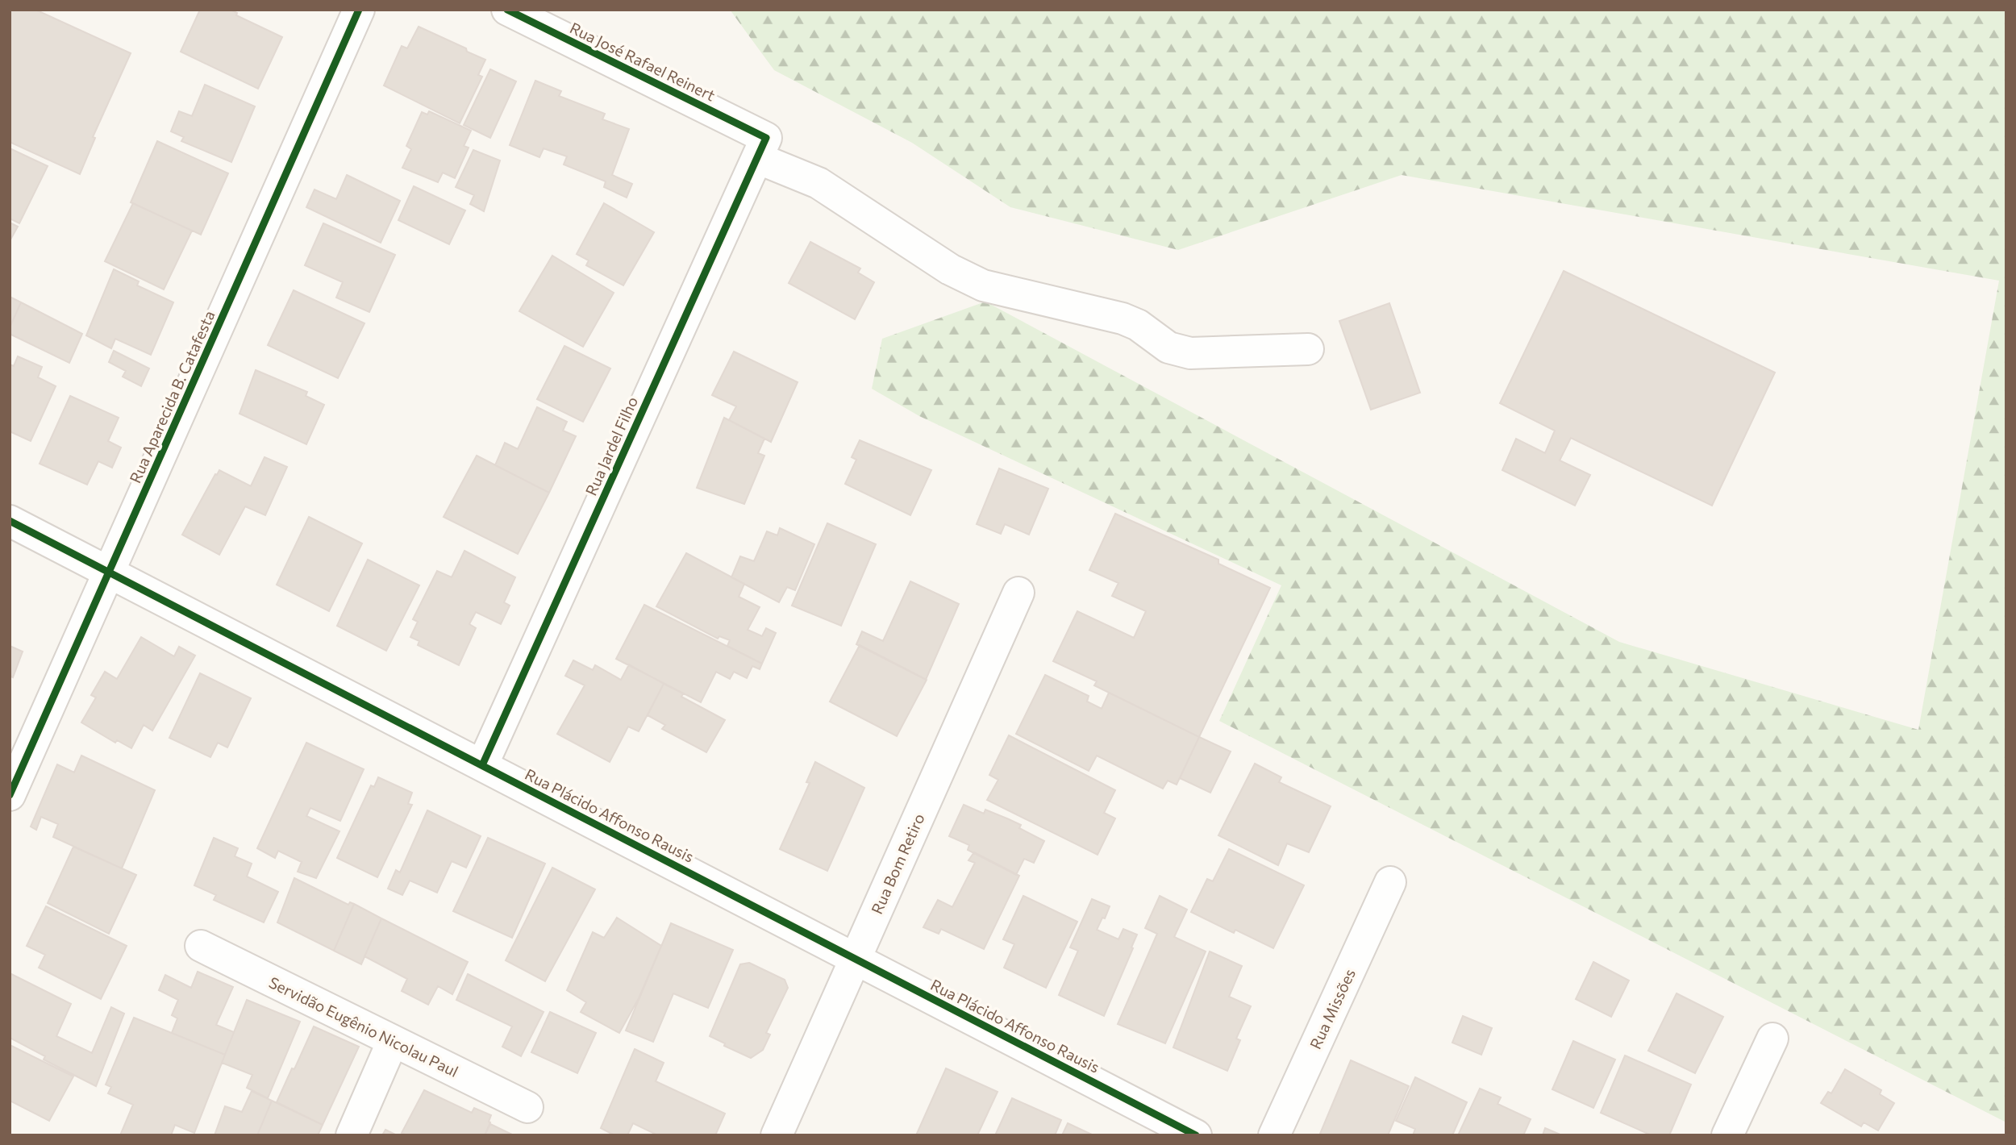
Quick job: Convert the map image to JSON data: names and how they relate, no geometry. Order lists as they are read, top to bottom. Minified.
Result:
{"streets":{"street":["Rua José Rafael Reinert","Rua Aparecida B. Catafesta","Rua Jardel Filho","Rua Plácido Affonso Rausis","Rua Bom Retiro","Rua Missões","Servidão Eugênio Nicolau Paul"]},"crossings":[["Rua José Rafael Reinert","Rua Jardel Filho"],["Rua Aparecida B. Catafesta","Rua Plácido Affonso Rausis"],["Rua Jardel Filho","Rua Plácido Affonso Rausis"],["Rua Plácido Affonso Rausis","Rua Bom Retiro"]]}
